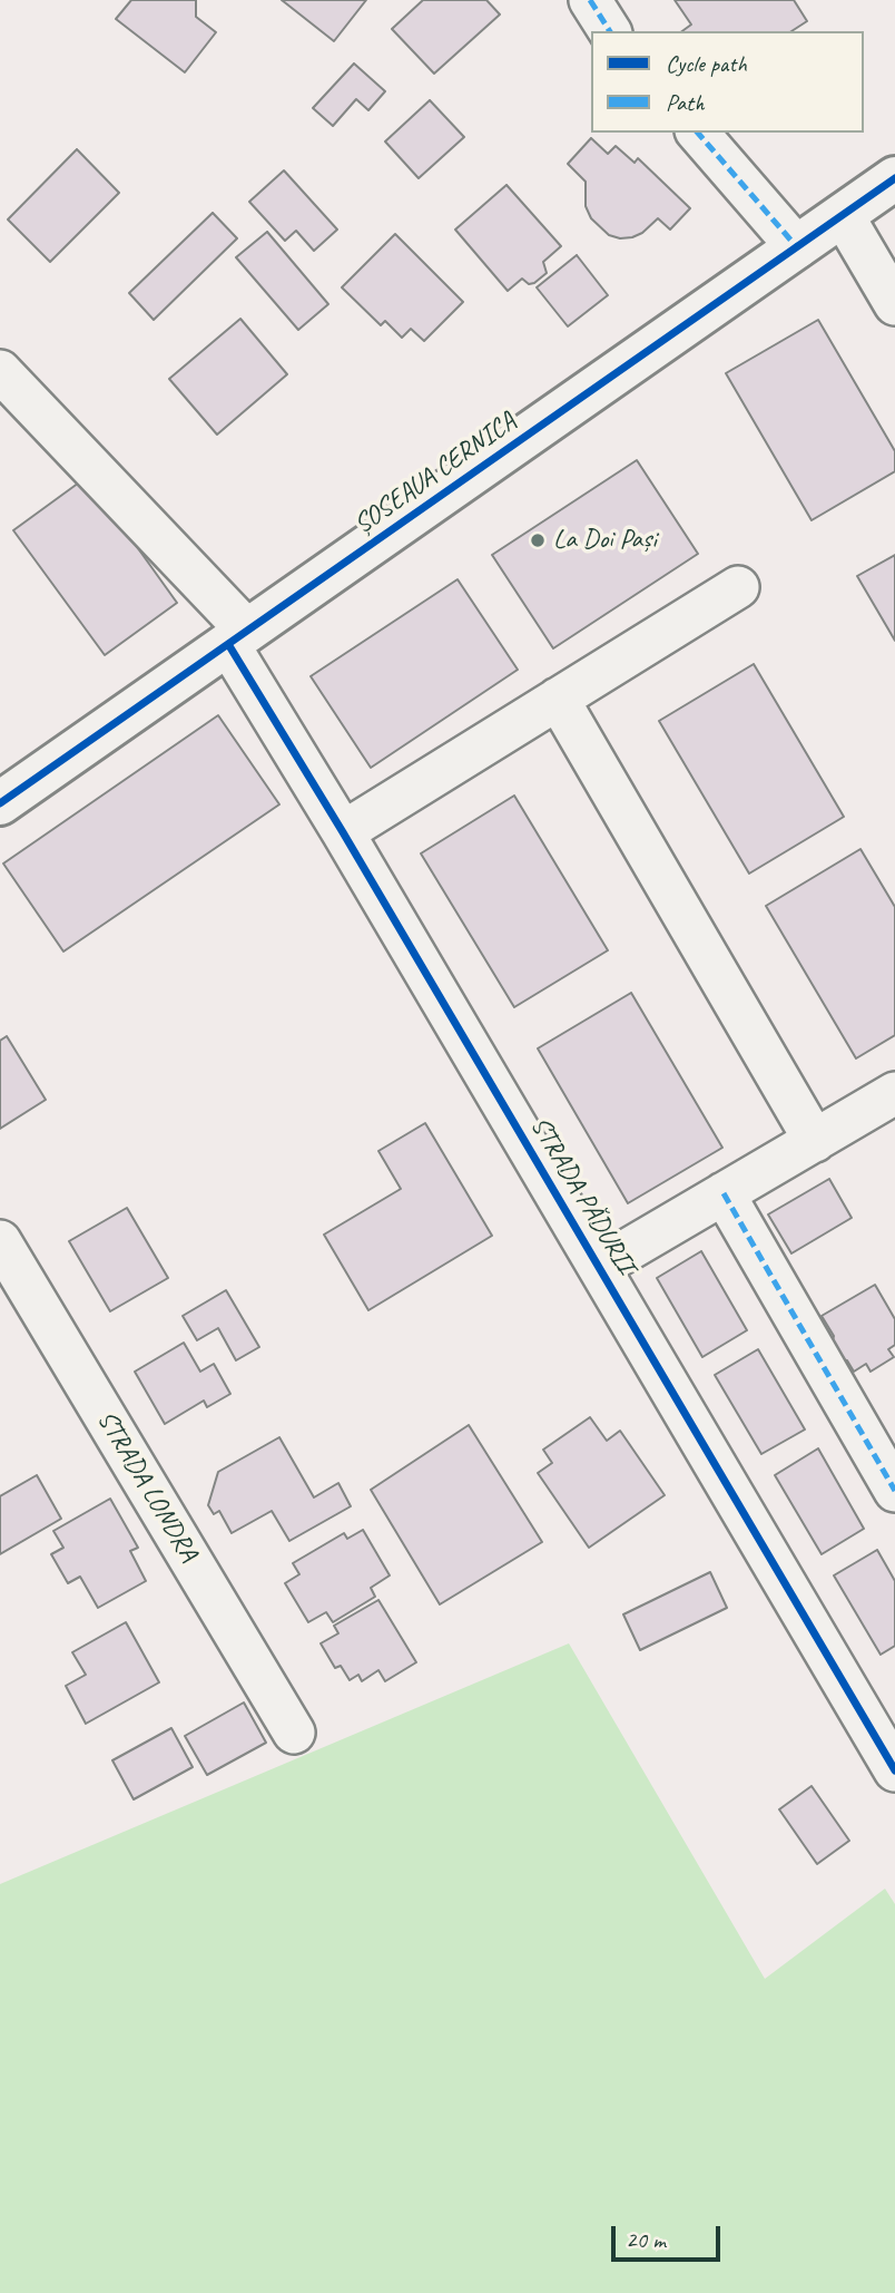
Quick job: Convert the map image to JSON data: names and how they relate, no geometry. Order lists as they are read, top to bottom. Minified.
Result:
{"streets":{"street":["ȘOSEAUA CERNICA","STRADA PĂDURII","STRADA LONDRA"]},"crossings":[["ȘOSEAUA CERNICA","STRADA PĂDURII"]],"places":["La Doi Pași"],"legend":["Cycle path","Path"],"scale_bar":"20 m"}
